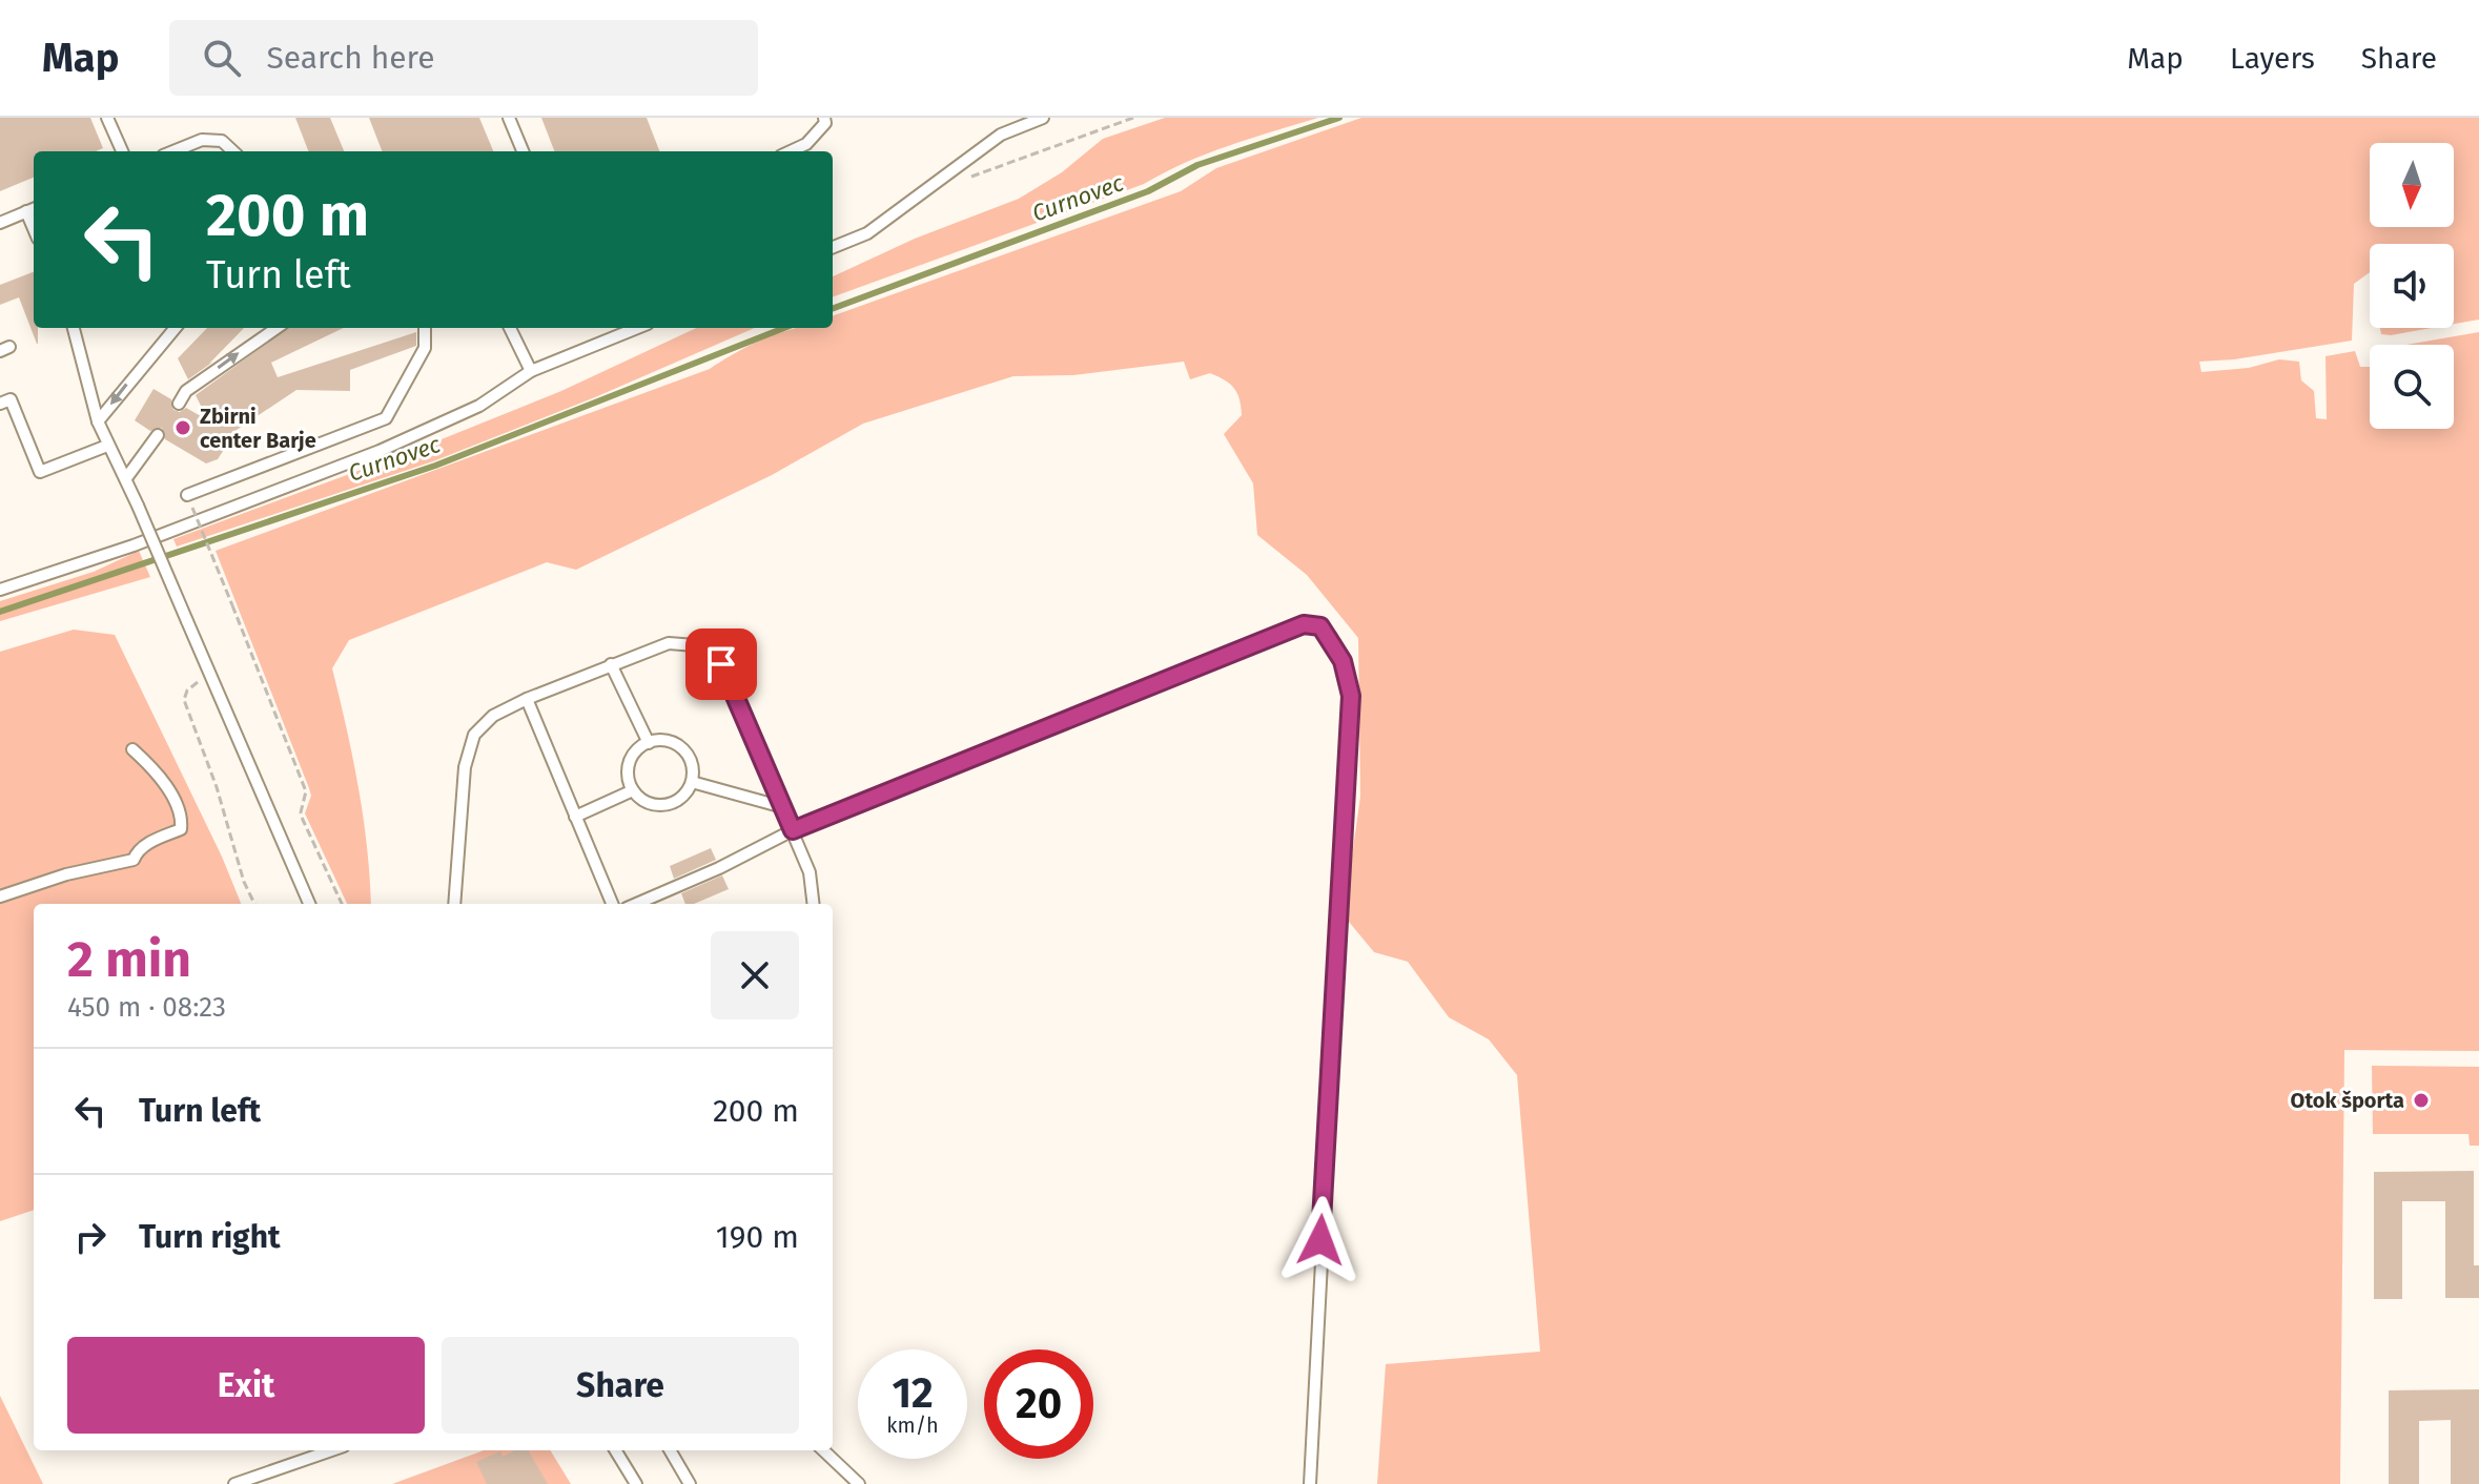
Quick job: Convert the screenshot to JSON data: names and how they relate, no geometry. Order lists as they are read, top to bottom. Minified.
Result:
{"water":["Curnovec"],"places":["Zbirni center Barje","Otok športa"],"north":"bottom","page":{"header":"Map","search":"Search here","nav":["Map","Layers","Share"],"turn":["200 m","Turn left"],"heading":["2 min","450 m · 08:23"],"list":[{"name":"Turn left","value":"200 m"},{"name":"Turn right","value":"190 m"}],"buttons":["Exit","Share"],"speed":"12 km/h","limit":"20"}}
